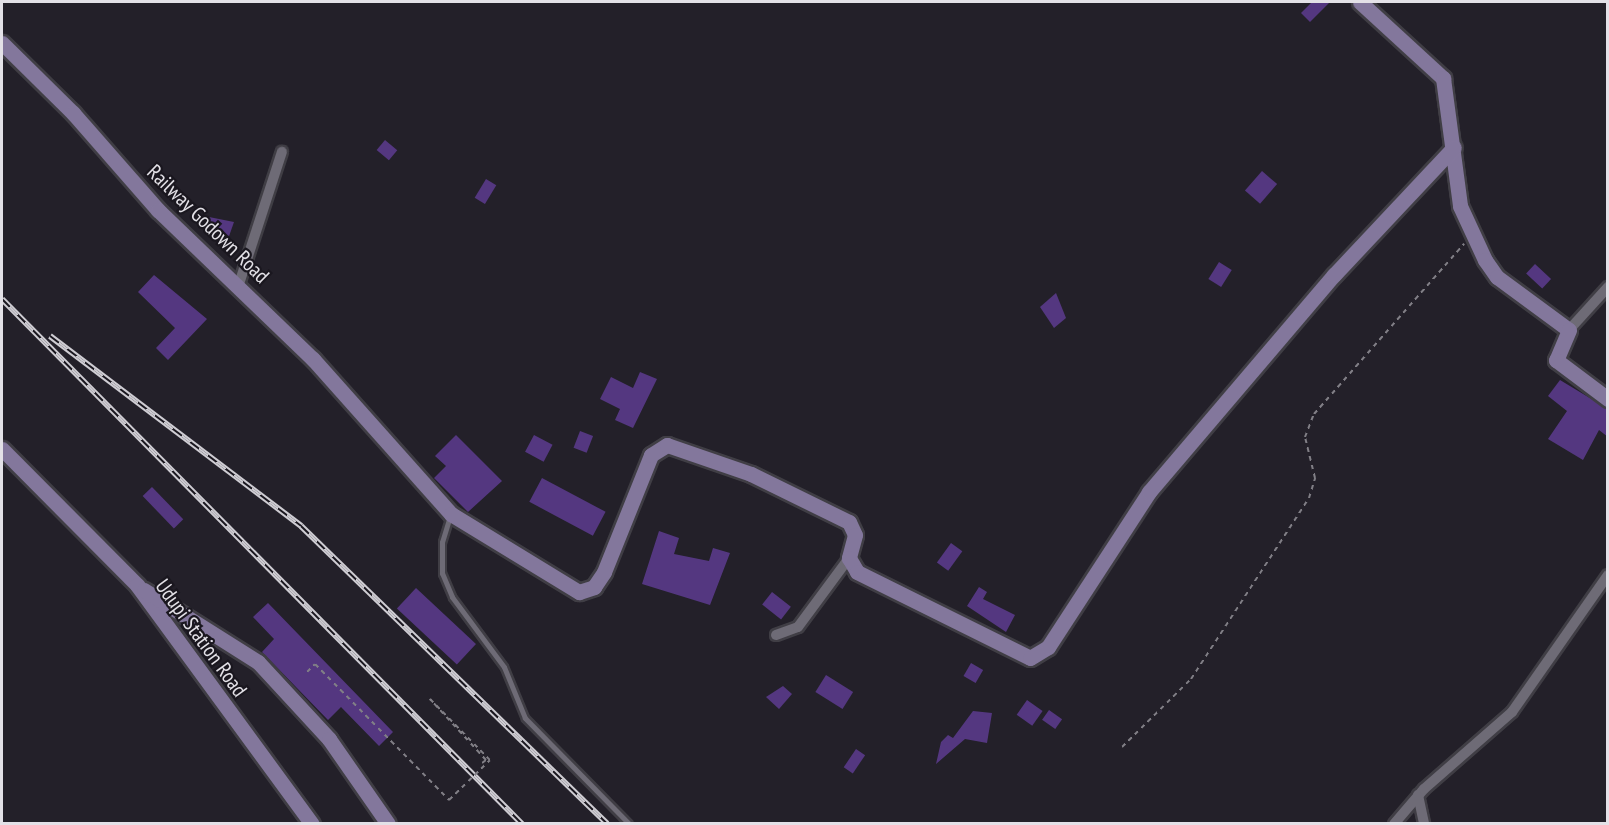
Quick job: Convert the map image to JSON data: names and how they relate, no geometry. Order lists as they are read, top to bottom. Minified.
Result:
{"streets":{"street":["Railway Godown Road","Udupi Station Road"]}}
